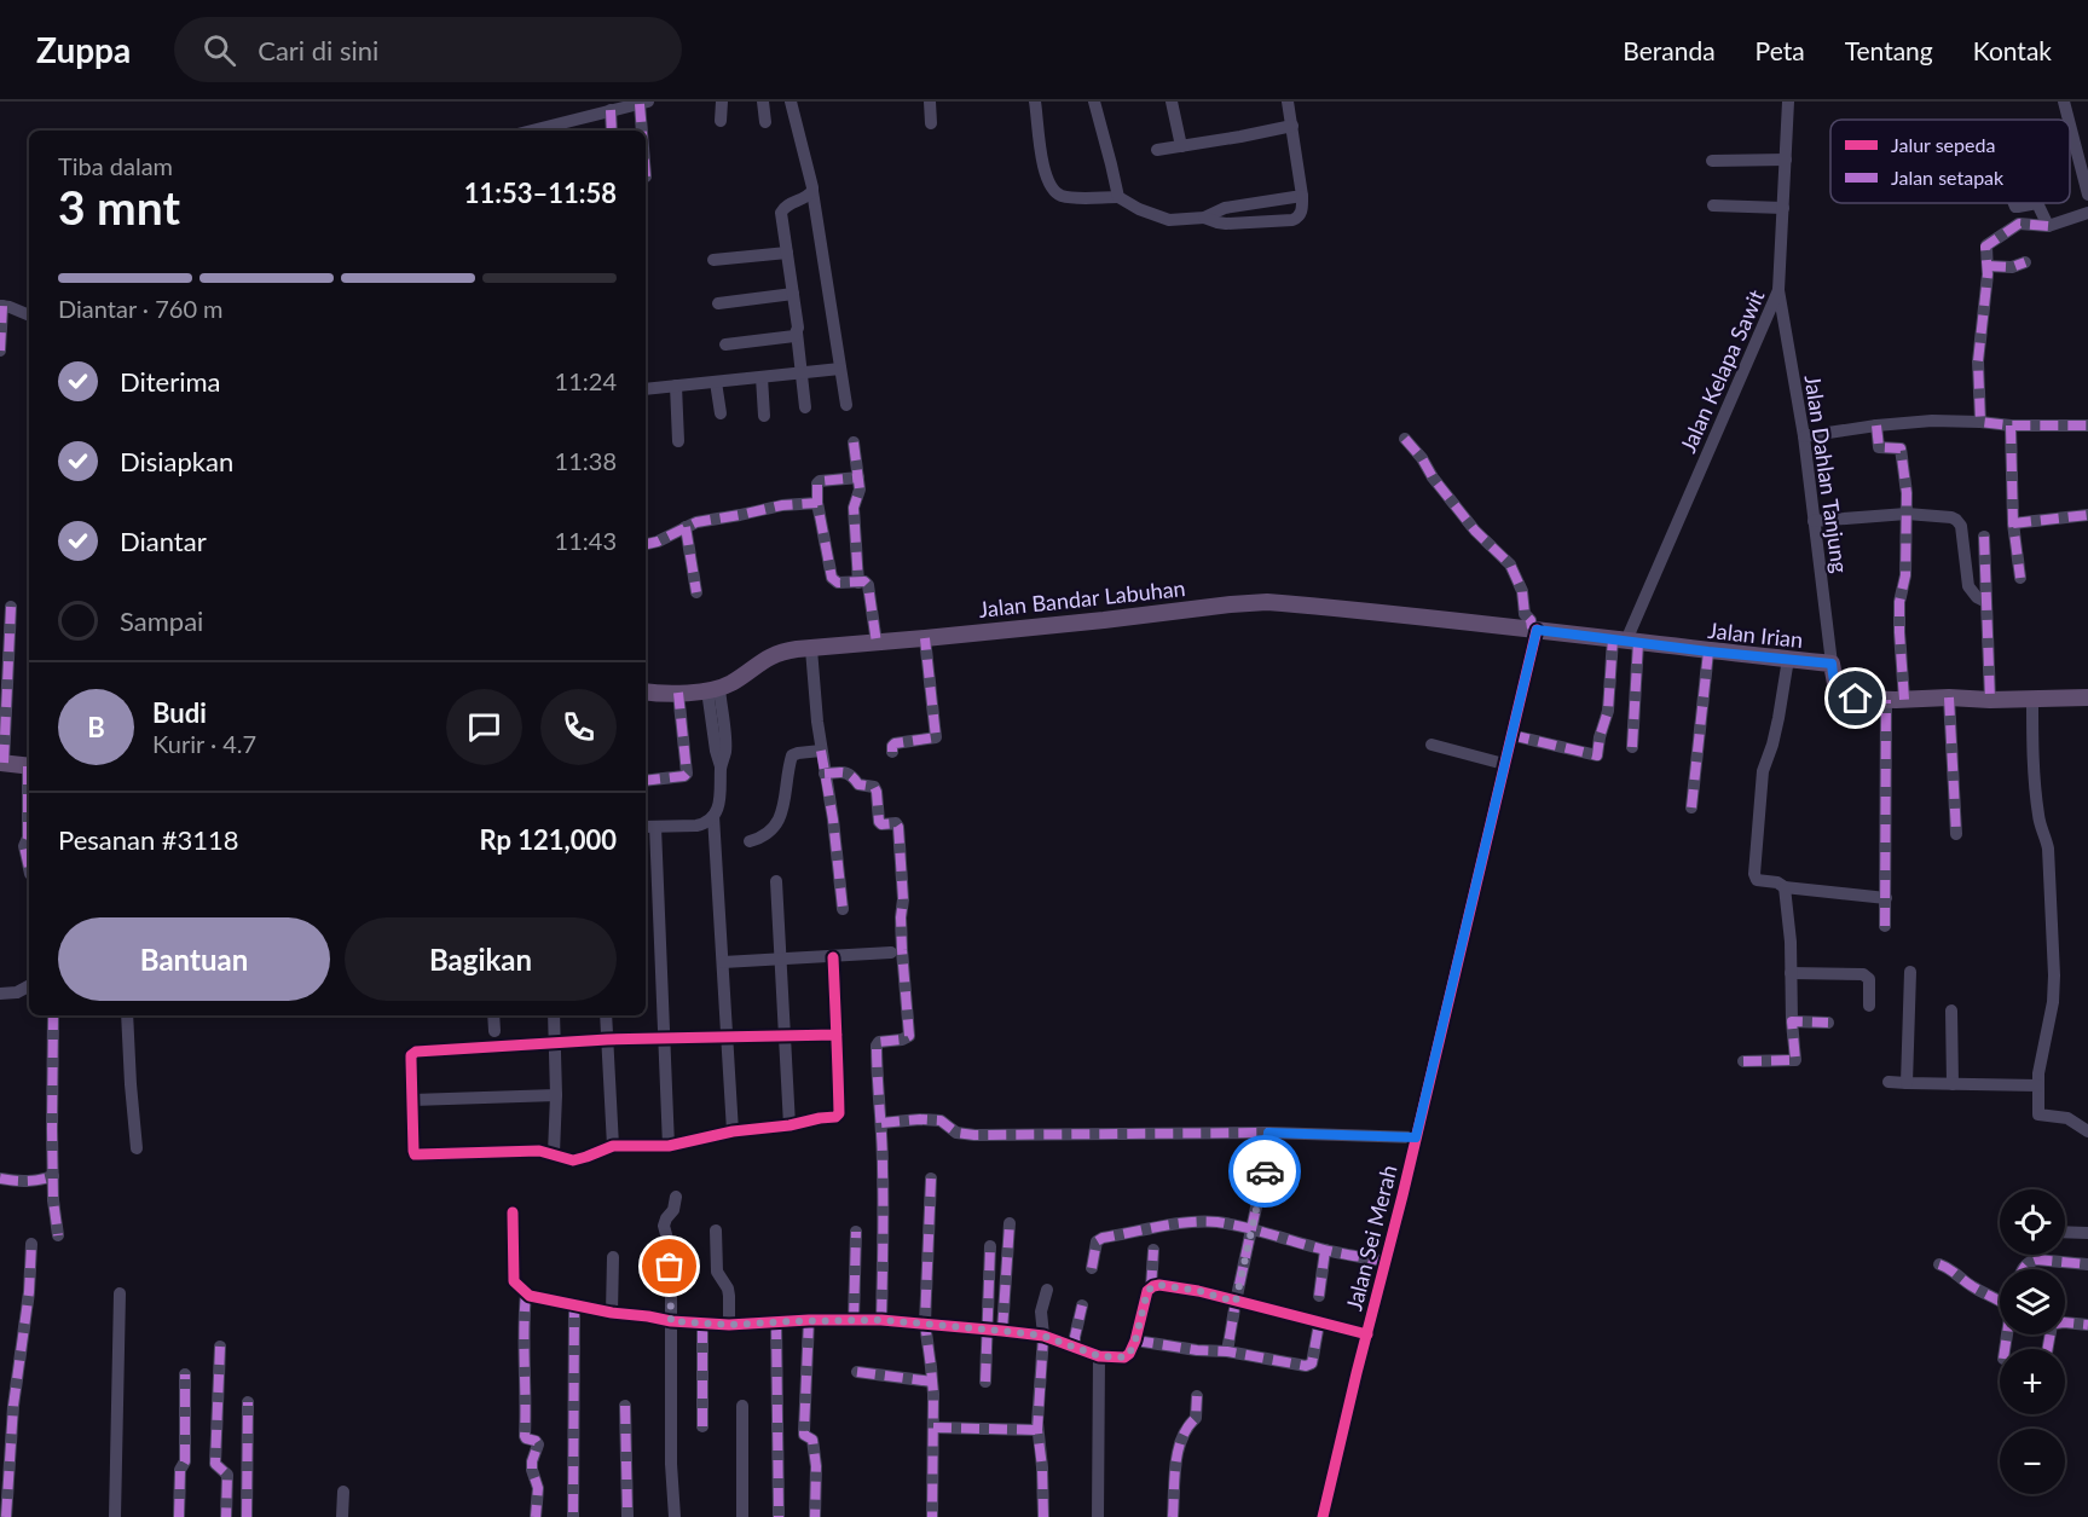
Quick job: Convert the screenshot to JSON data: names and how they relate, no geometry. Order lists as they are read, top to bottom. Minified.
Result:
{"streets":{"main road":["Jalan Bandar Labuhan","Jalan Irian"],"street":["Jalan Kelapa Sawit","Jalan Dahlan Tanjung","Jalan Sei Merah"]},"crossings":[["Jalan Kelapa Sawit","Jalan Dahlan Tanjung"],["Jalan Kelapa Sawit","Jalan Bandar Labuhan"],["Jalan Kelapa Sawit","Jalan Irian"],["Jalan Dahlan Tanjung","Jalan Irian"],["Jalan Bandar Labuhan","Jalan Irian"],["Jalan Bandar Labuhan","Jalan Sei Merah"]],"legend":["Jalur sepeda","Jalan setapak"],"page":{"header":"Zuppa","search":"Cari di sini","nav":["Beranda","Peta","Tentang","Kontak"],"heading":["3 mnt","Tiba dalam","11:53–11:58"],"panel":["Budi","Kurir · 4.7","Pesanan #3118","Rp 121,000"],"bar":"Diantar · 760 m","list":[["Diterima","11:24"],["Disiapkan","11:38"],["Diantar","11:43"],"Sampai"],"round":"B","buttons":["Bantuan","Bagikan"],"map_buttons":["+","−"]}}
